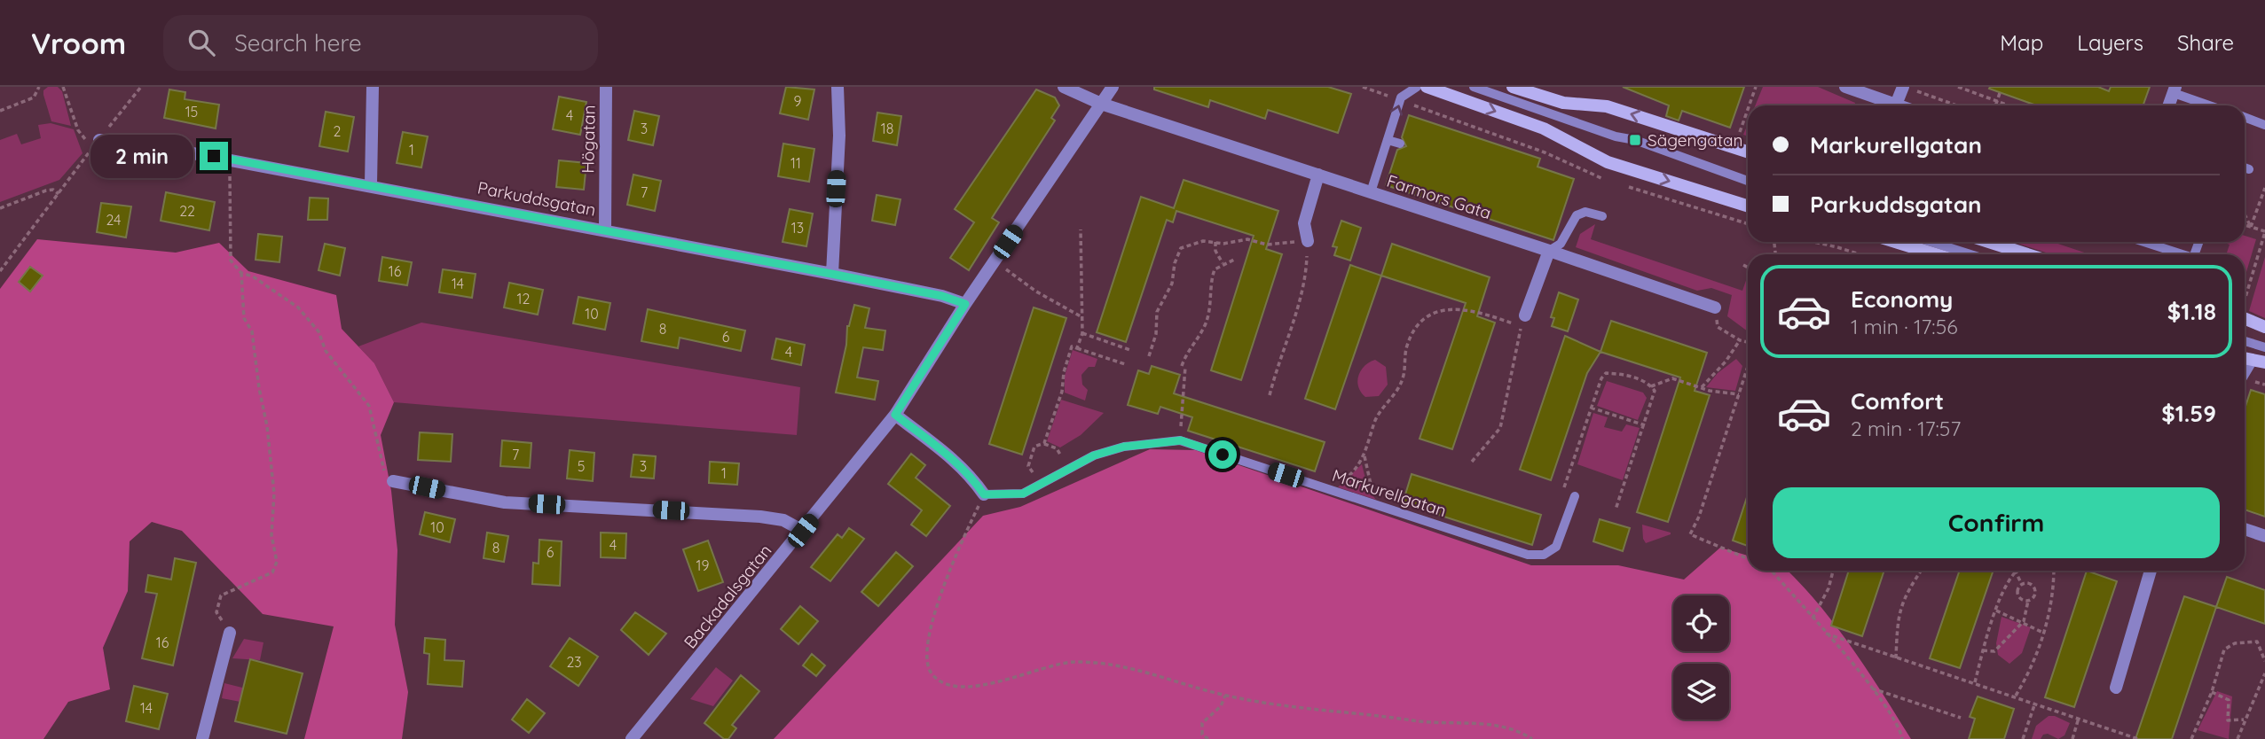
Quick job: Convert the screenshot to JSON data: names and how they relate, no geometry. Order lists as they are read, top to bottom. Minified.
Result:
{"streets":{"street":["Högatan","Farmors Gata","Parkuddsgatan","Backadalsgatan"],"lane":["Markurellgatan"]},"crossings":[["Högatan","Parkuddsgatan"],["Farmors Gata","Backadalsgatan"],["Parkuddsgatan","Backadalsgatan"]],"places":{"transit":["Sägengatan"]},"house_numbers":["9","15","4","3","18","2","1","11","7","22","24","13","16","14","12","10","8","6","4","7","5","3","1","10","4","8","6","19","16","23","14"],"page":{"header":"Vroom","search":"Search here","nav":["Map","Layers","Share"],"banner":["Markurellgatan","Parkuddsgatan"],"bubble":"2 min","list":[{"name":"Economy","note":"1 min · 17:56","value":"$1.18"},{"name":"Comfort","note":"2 min · 17:57","value":"$1.59"}],"buttons":"Confirm"}}
